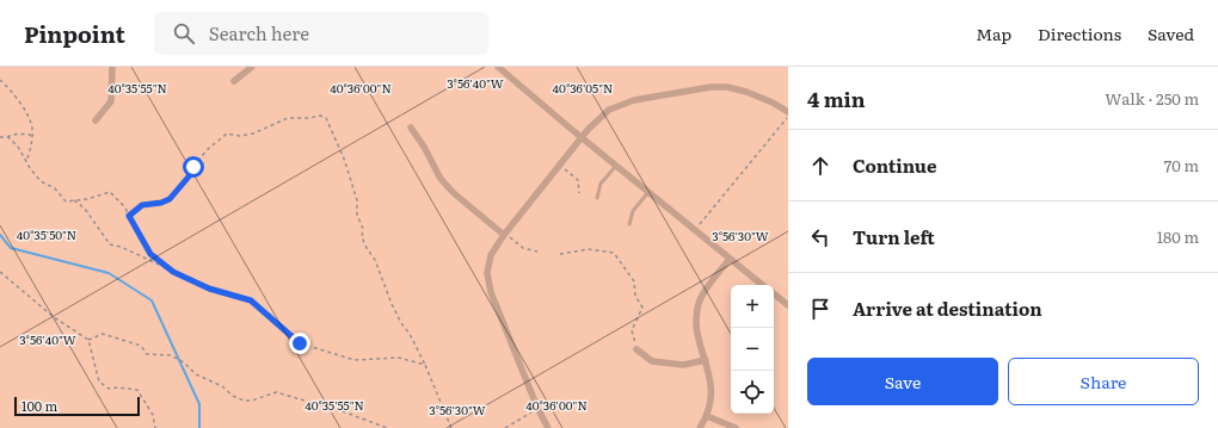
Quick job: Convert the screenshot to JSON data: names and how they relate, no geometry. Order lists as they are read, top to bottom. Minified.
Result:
{"scale_bar":"100 m","page":{"header":"Pinpoint","search":"Search here","nav":["Map","Directions","Saved"],"heading":["4 min","Walk · 250 m"],"list":[["Continue","70 m"],["Turn left","180 m"],"Arrive at destination"],"map_buttons":["+","−"],"buttons":["Save","Share"],"scale":"100 m"},"coordinates":["3°56'40\"W","40°36'05\"N","40°35'55\"N","40°36'00\"N","40°35'50\"N","3°56'30\"W"]}
